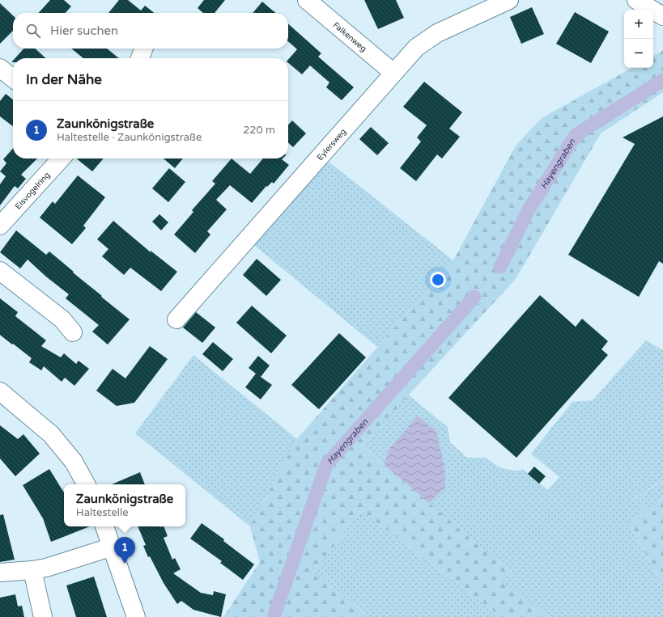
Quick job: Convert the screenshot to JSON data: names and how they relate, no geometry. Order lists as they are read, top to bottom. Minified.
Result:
{"streets":{"street":["Falkenweg","Eylersweg","Eisvogelring"]},"crossings":[["Falkenweg","Eylersweg"]],"water":["Hayengraben"],"page":{"map_buttons":["+","−"],"search":"Hier suchen","heading":"In der Nähe","list":[{"mark":"1","name":"Zaunkönigstraße","note":"Haltestelle · Zaunkönigstraße","value":"220 m"}],"popup":["Zaunkönigstraße","Haltestelle"],"pins":"1"}}
